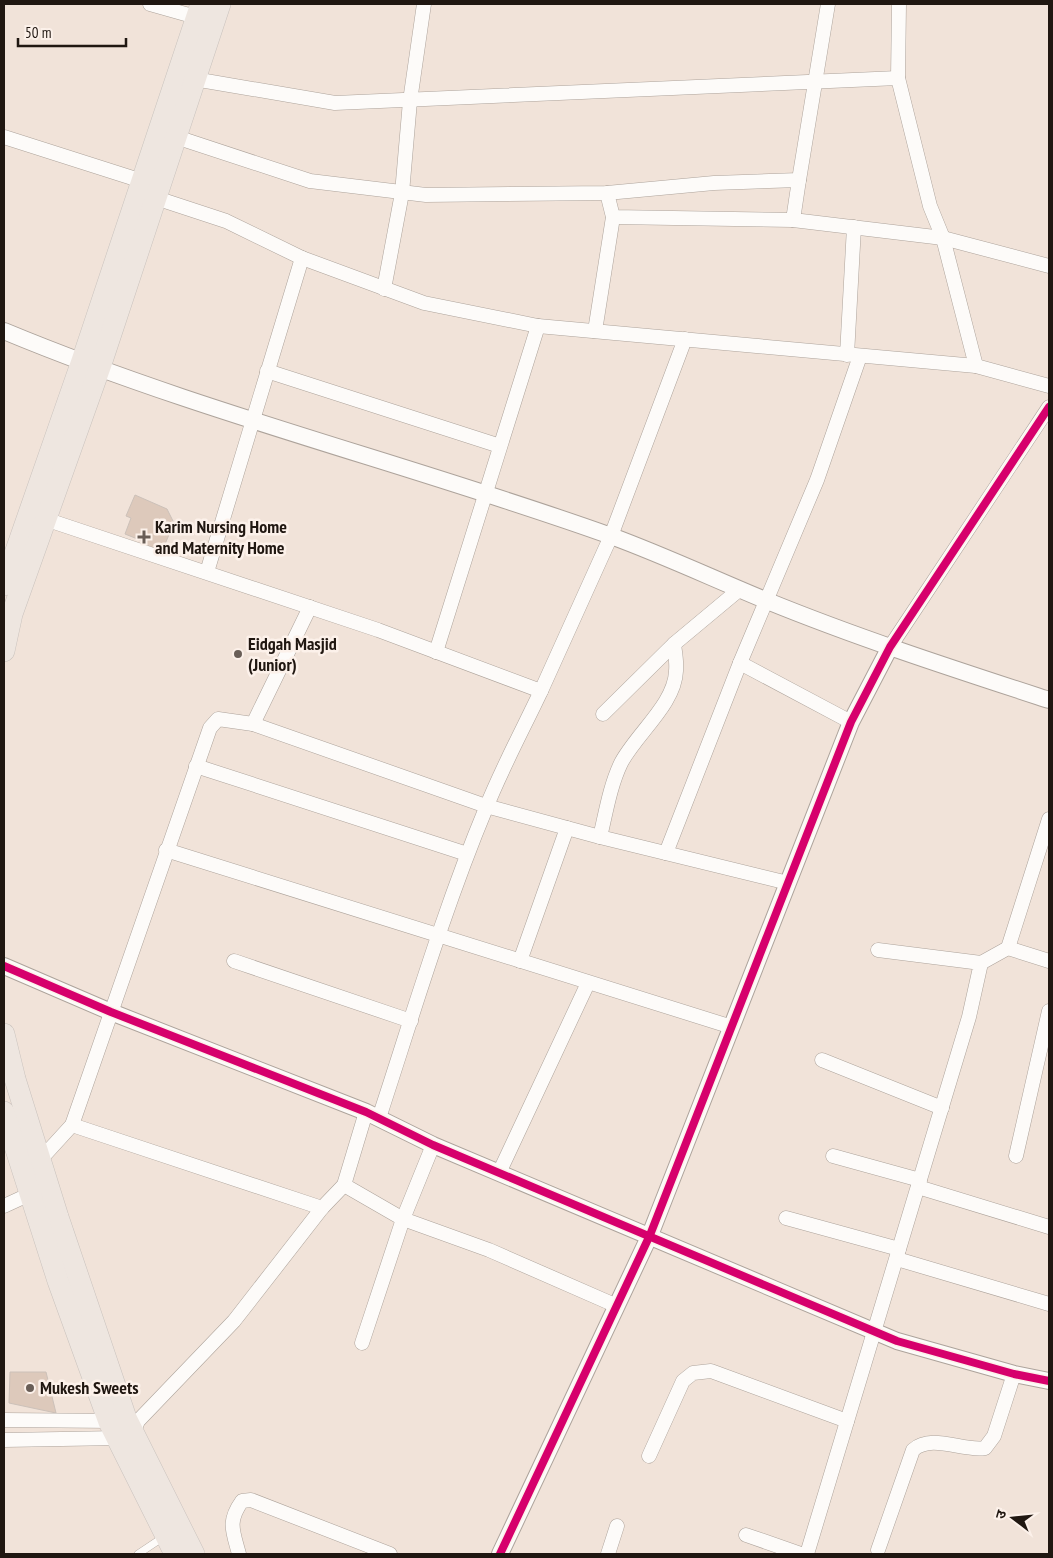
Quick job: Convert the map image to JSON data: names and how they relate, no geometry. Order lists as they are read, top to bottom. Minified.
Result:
{"places":{"health":["Karim Nursing Home and Maternity Home"],"other":["Eidgah Masjid (Junior)","Mukesh Sweets"]},"scale_bar":"50 m","north":"left"}
